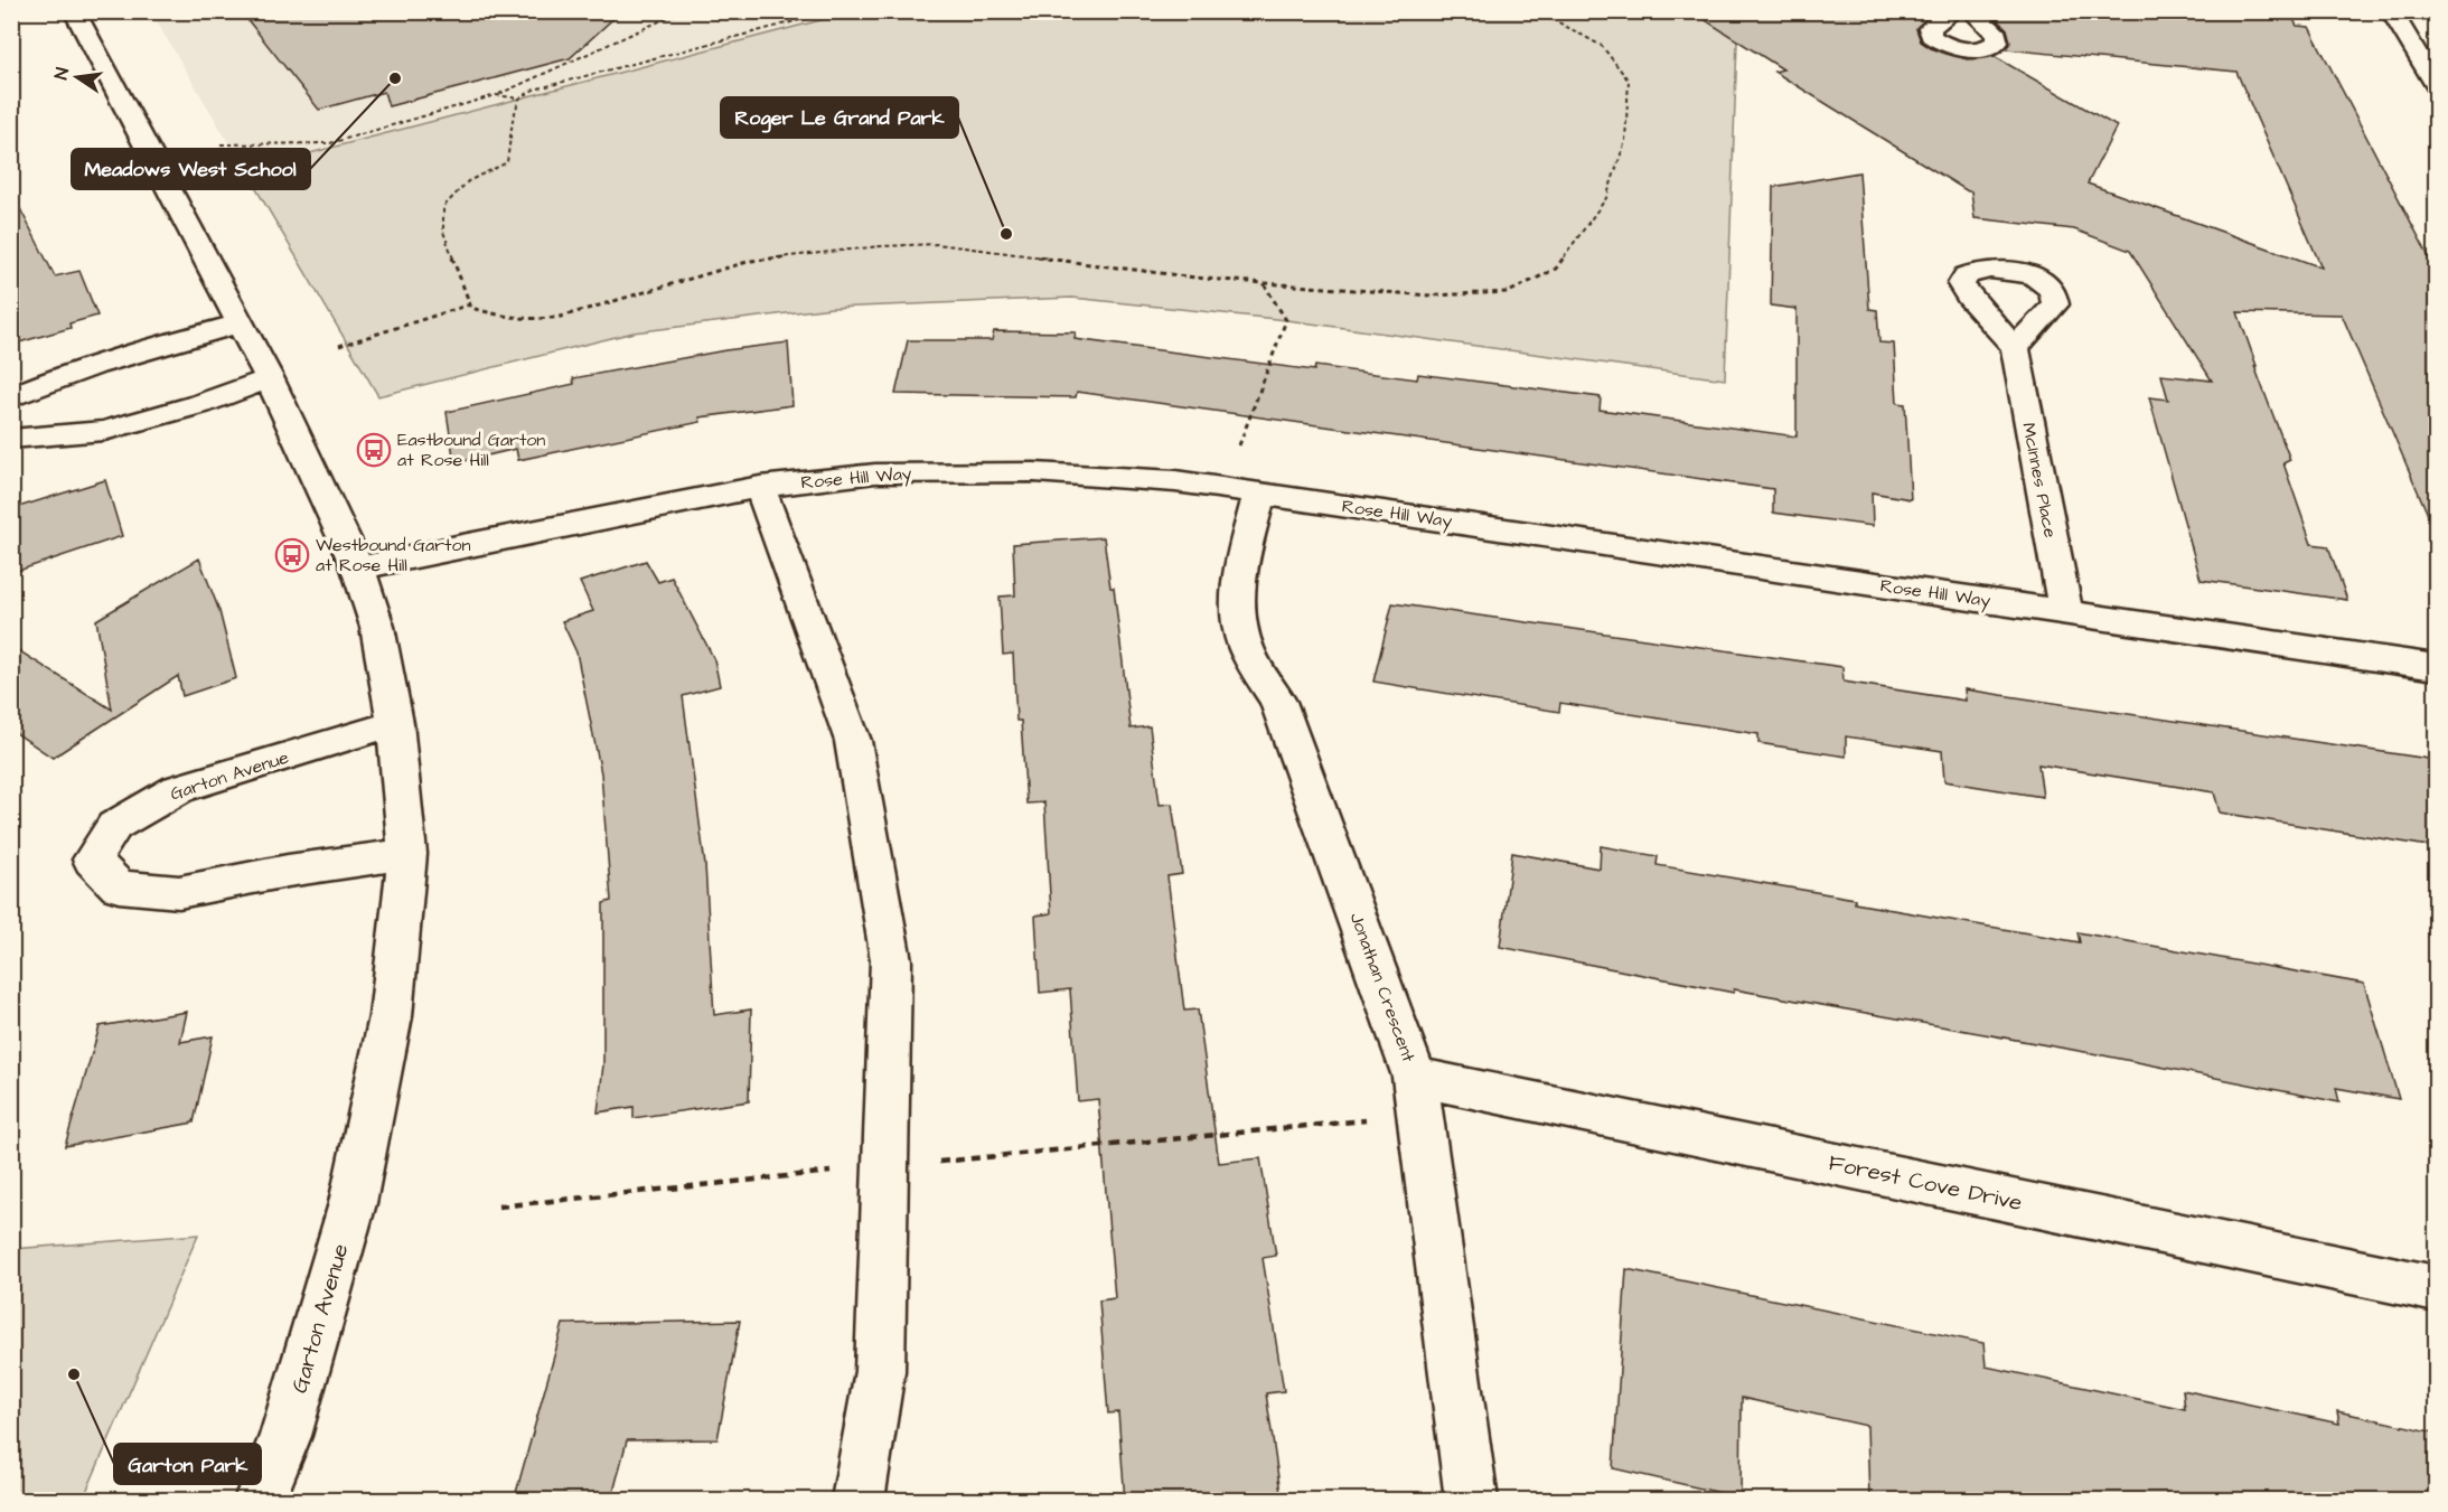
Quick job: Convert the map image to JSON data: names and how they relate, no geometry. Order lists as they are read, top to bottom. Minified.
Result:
{"streets":{"street":["Rose Hill Way","McInnes Place","Garton Avenue","Jonathan Crescent","Forest Cove Drive"]},"crossings":[["Rose Hill Way","McInnes Place"],["Rose Hill Way","Garton Avenue"],["Rose Hill Way","Jonathan Crescent"],["Jonathan Crescent","Forest Cove Drive"]],"places":{"other":["Meadows West School","Roger Le Grand Park","Garton Park"],"bus stop":["Eastbound Garton at Rose Hill","Westbound Garton at Rose Hill"]},"north":"left"}
